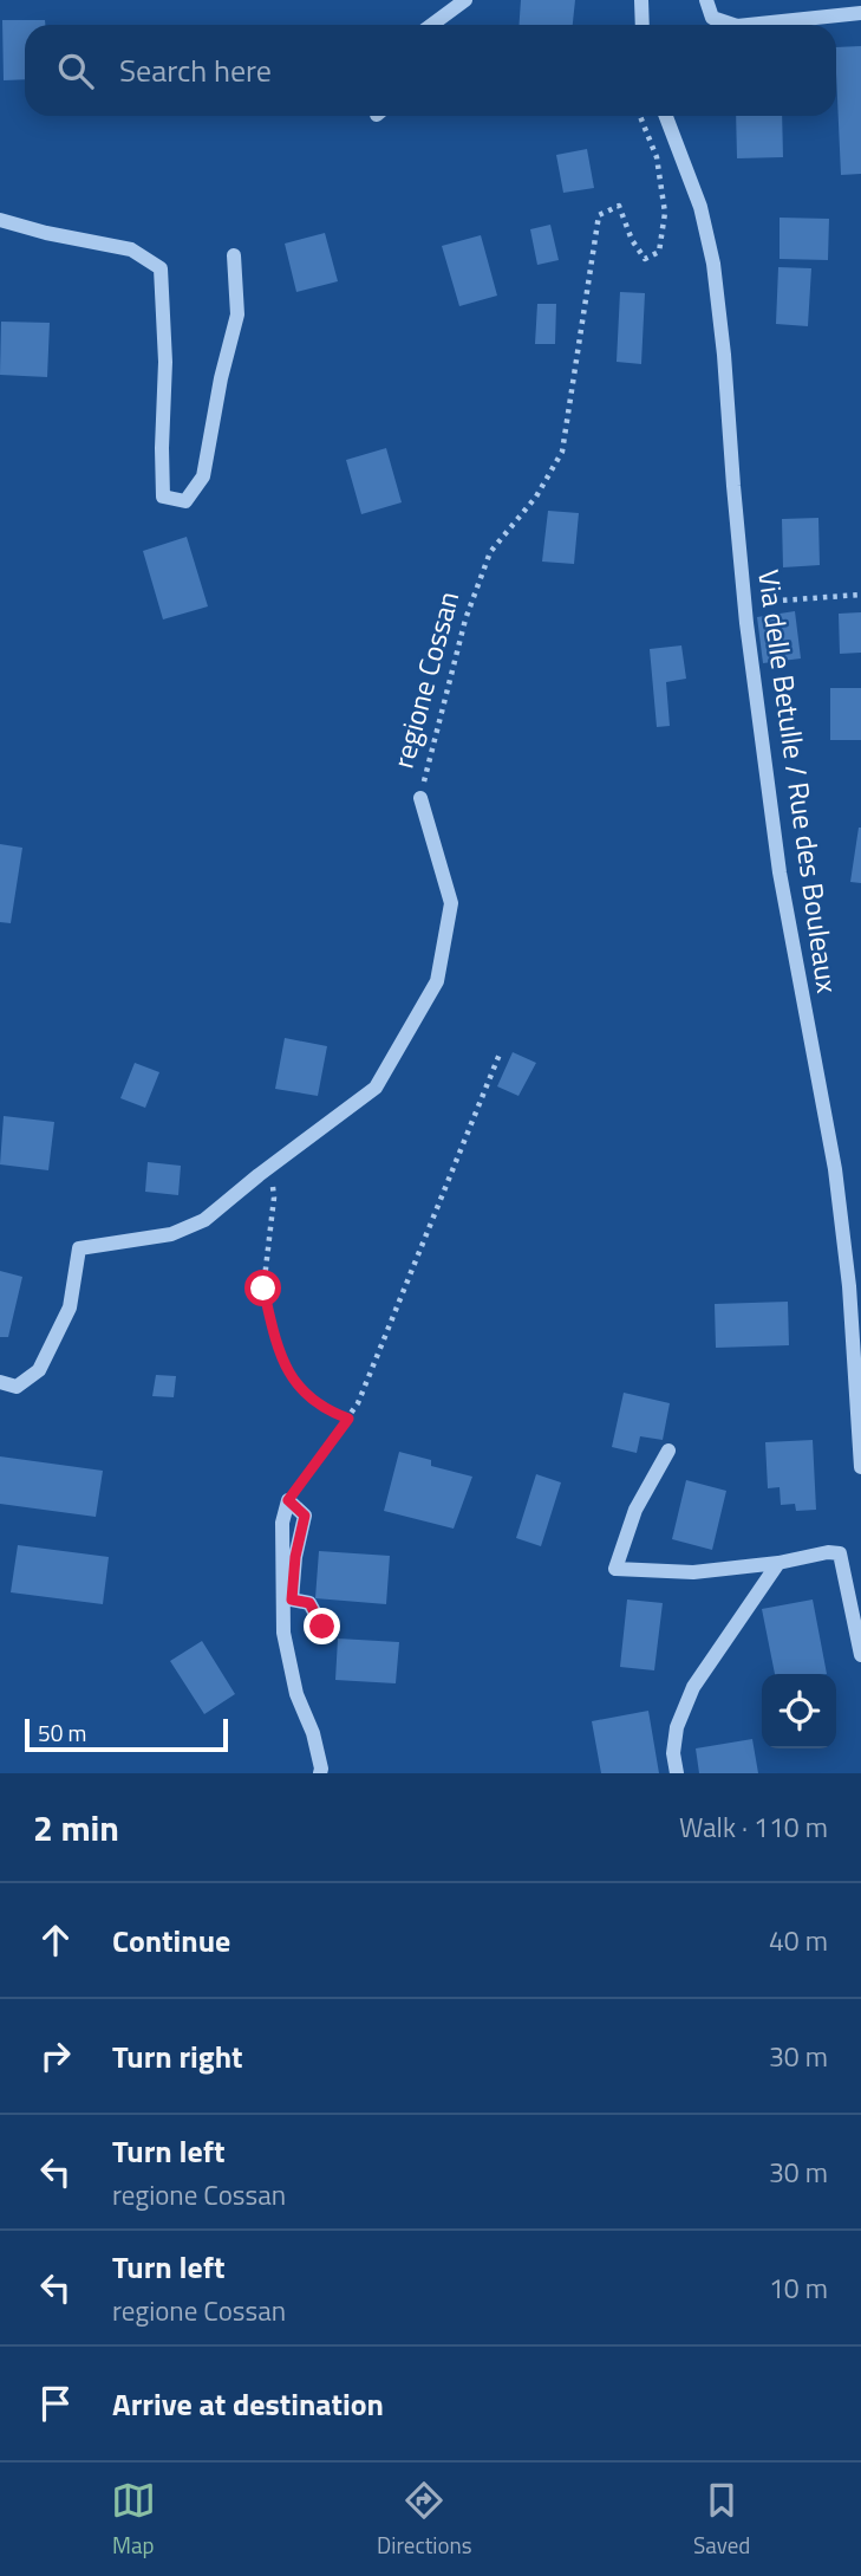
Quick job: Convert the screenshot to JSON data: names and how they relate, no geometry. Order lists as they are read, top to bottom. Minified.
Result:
{"streets":{"street":["regione Cossan","Via delle Betulle / Rue des Bouleaux"]},"scale_bar":"50 m","page":{"search":"Search here","scale":"50 m","heading":["2 min","Walk · 110 m"],"list":[["Continue","40 m"],["Turn right","30 m"],["Turn left","regione Cossan","30 m"],["Turn left","regione Cossan","10 m"],"Arrive at destination"],"nav":["Map","Directions","Saved"]}}
